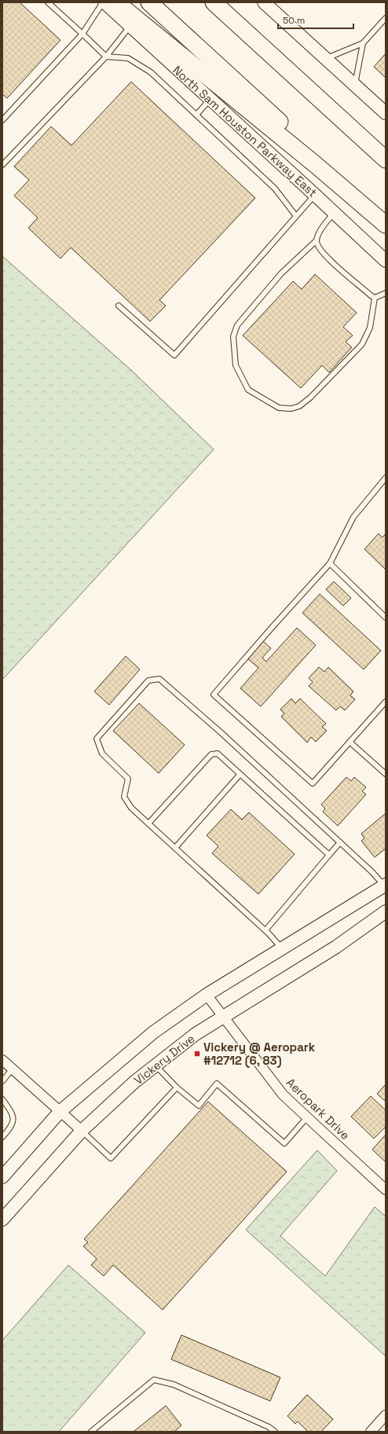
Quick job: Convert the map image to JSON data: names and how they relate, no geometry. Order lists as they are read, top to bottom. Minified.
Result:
{"streets":{"main road":["North Sam Houston Parkway East","Vickery Drive"],"street":["Aeropark Drive"]},"crossings":[["Vickery Drive","Aeropark Drive"]],"places":{"transit":["Vickery @ Aeropark #12712 (6, 83)"]},"scale_bar":"50 m"}
